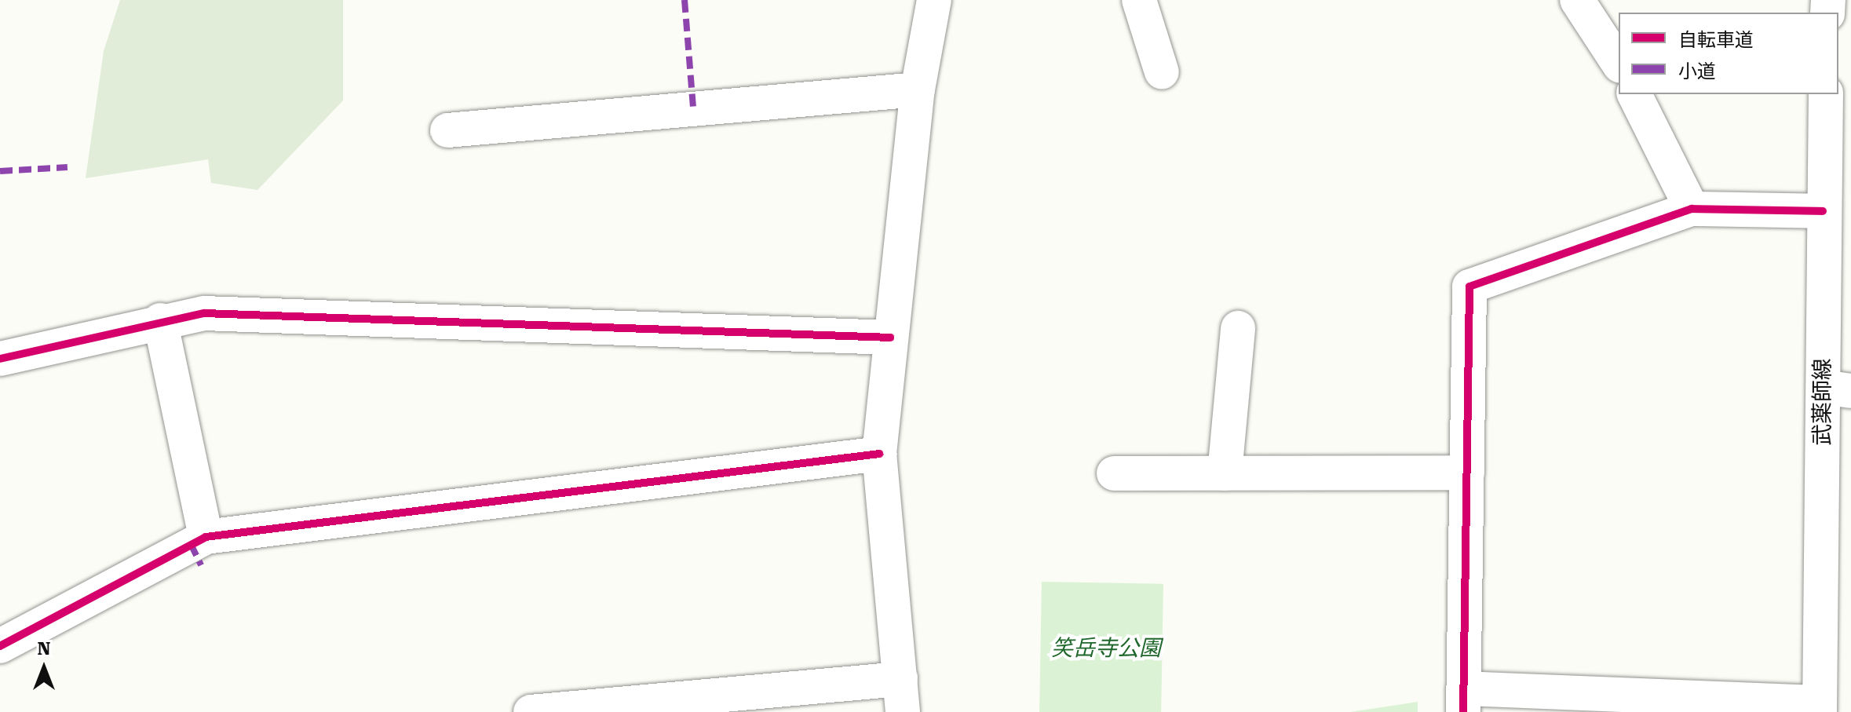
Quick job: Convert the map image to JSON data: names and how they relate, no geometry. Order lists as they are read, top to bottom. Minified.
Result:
{"streets":{"street":["武薬師線"]},"parks":["笑岳寺公園"],"legend":["自転車道","小道"],"north":"top"}
